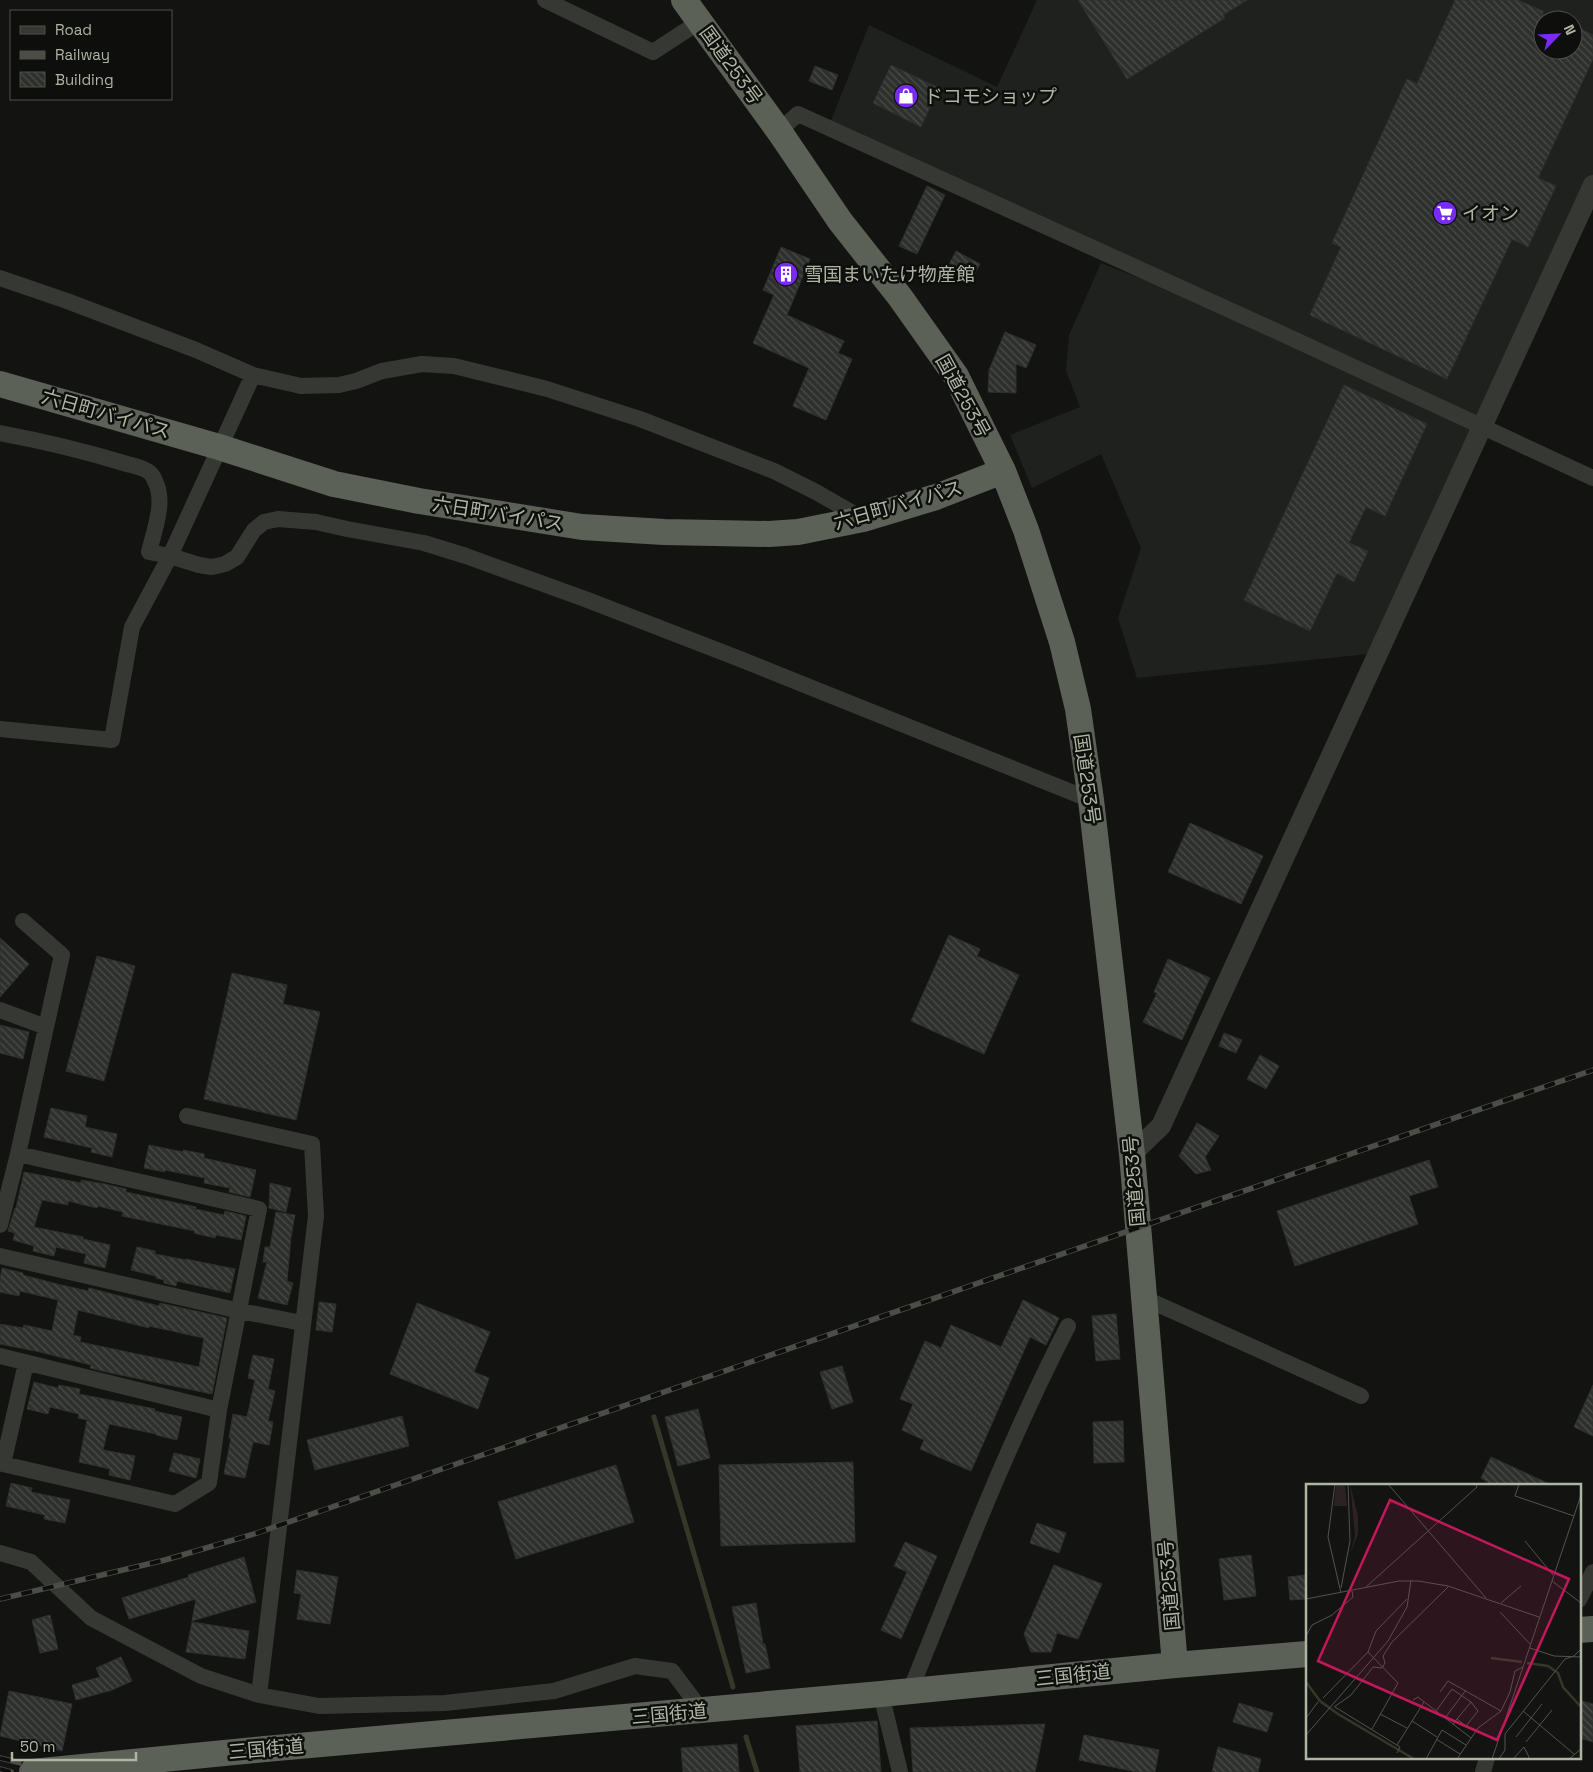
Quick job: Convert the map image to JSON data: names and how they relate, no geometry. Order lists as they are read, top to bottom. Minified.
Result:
{"streets":{"highway":["国道253号","六日町バイパス","三国街道"]},"crossings":[["国道253号","六日町バイパス"],["国道253号","三国街道"]],"places":{"shop":["ドコモショップ"],"supermarket":["イオン"],"building":["雪国まいたけ物産館"]},"legend":["Road","Railway","Building"],"scale_bar":"50 m","north":"top right"}
